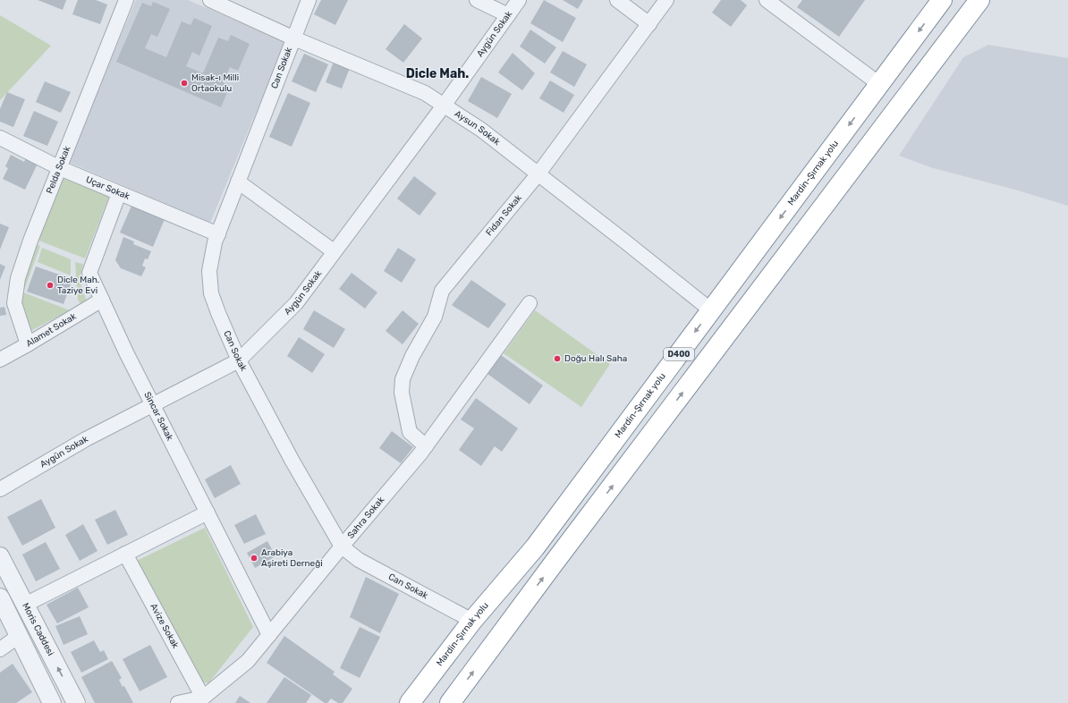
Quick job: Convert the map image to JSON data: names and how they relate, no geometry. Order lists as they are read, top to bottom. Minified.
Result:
{"streets":{"highway":["Mardin-Şırnak yolu","D400"],"street":["Aygün Sokak","Can Sokak","Aysun Sokak","Pelda Sokak","Uçar Sokak","Fidan Sokak","Alamet Sokak","Sincar Sokak","Sahra Sokak","Avize Sokak","Moris Caddesi"]},"crossings":[["Aygün Sokak","Can Sokak"],["Aygün Sokak","Aysun Sokak"],["Aygün Sokak","Sincar Sokak"],["Can Sokak","Aysun Sokak"],["Can Sokak","Mardin-Şırnak yolu"],["Can Sokak","Uçar Sokak"],["Can Sokak","Sahra Sokak"],["Aysun Sokak","Mardin-Şırnak yolu"],["Aysun Sokak","Fidan Sokak"],["Pelda Sokak","Uçar Sokak"],["Pelda Sokak","Alamet Sokak"],["Uçar Sokak","Sincar Sokak"],["Fidan Sokak","Sahra Sokak"],["Alamet Sokak","Sincar Sokak"],["Sincar Sokak","Sahra Sokak"],["Sahra Sokak","Avize Sokak"]],"districts":["Dicle Mah."],"places":["Misak-ı Milli Ortaokulu","Dicle Mah. Taziye Evi","Doğu Halı Saha","Arabiya Aşireti Derneği"]}
